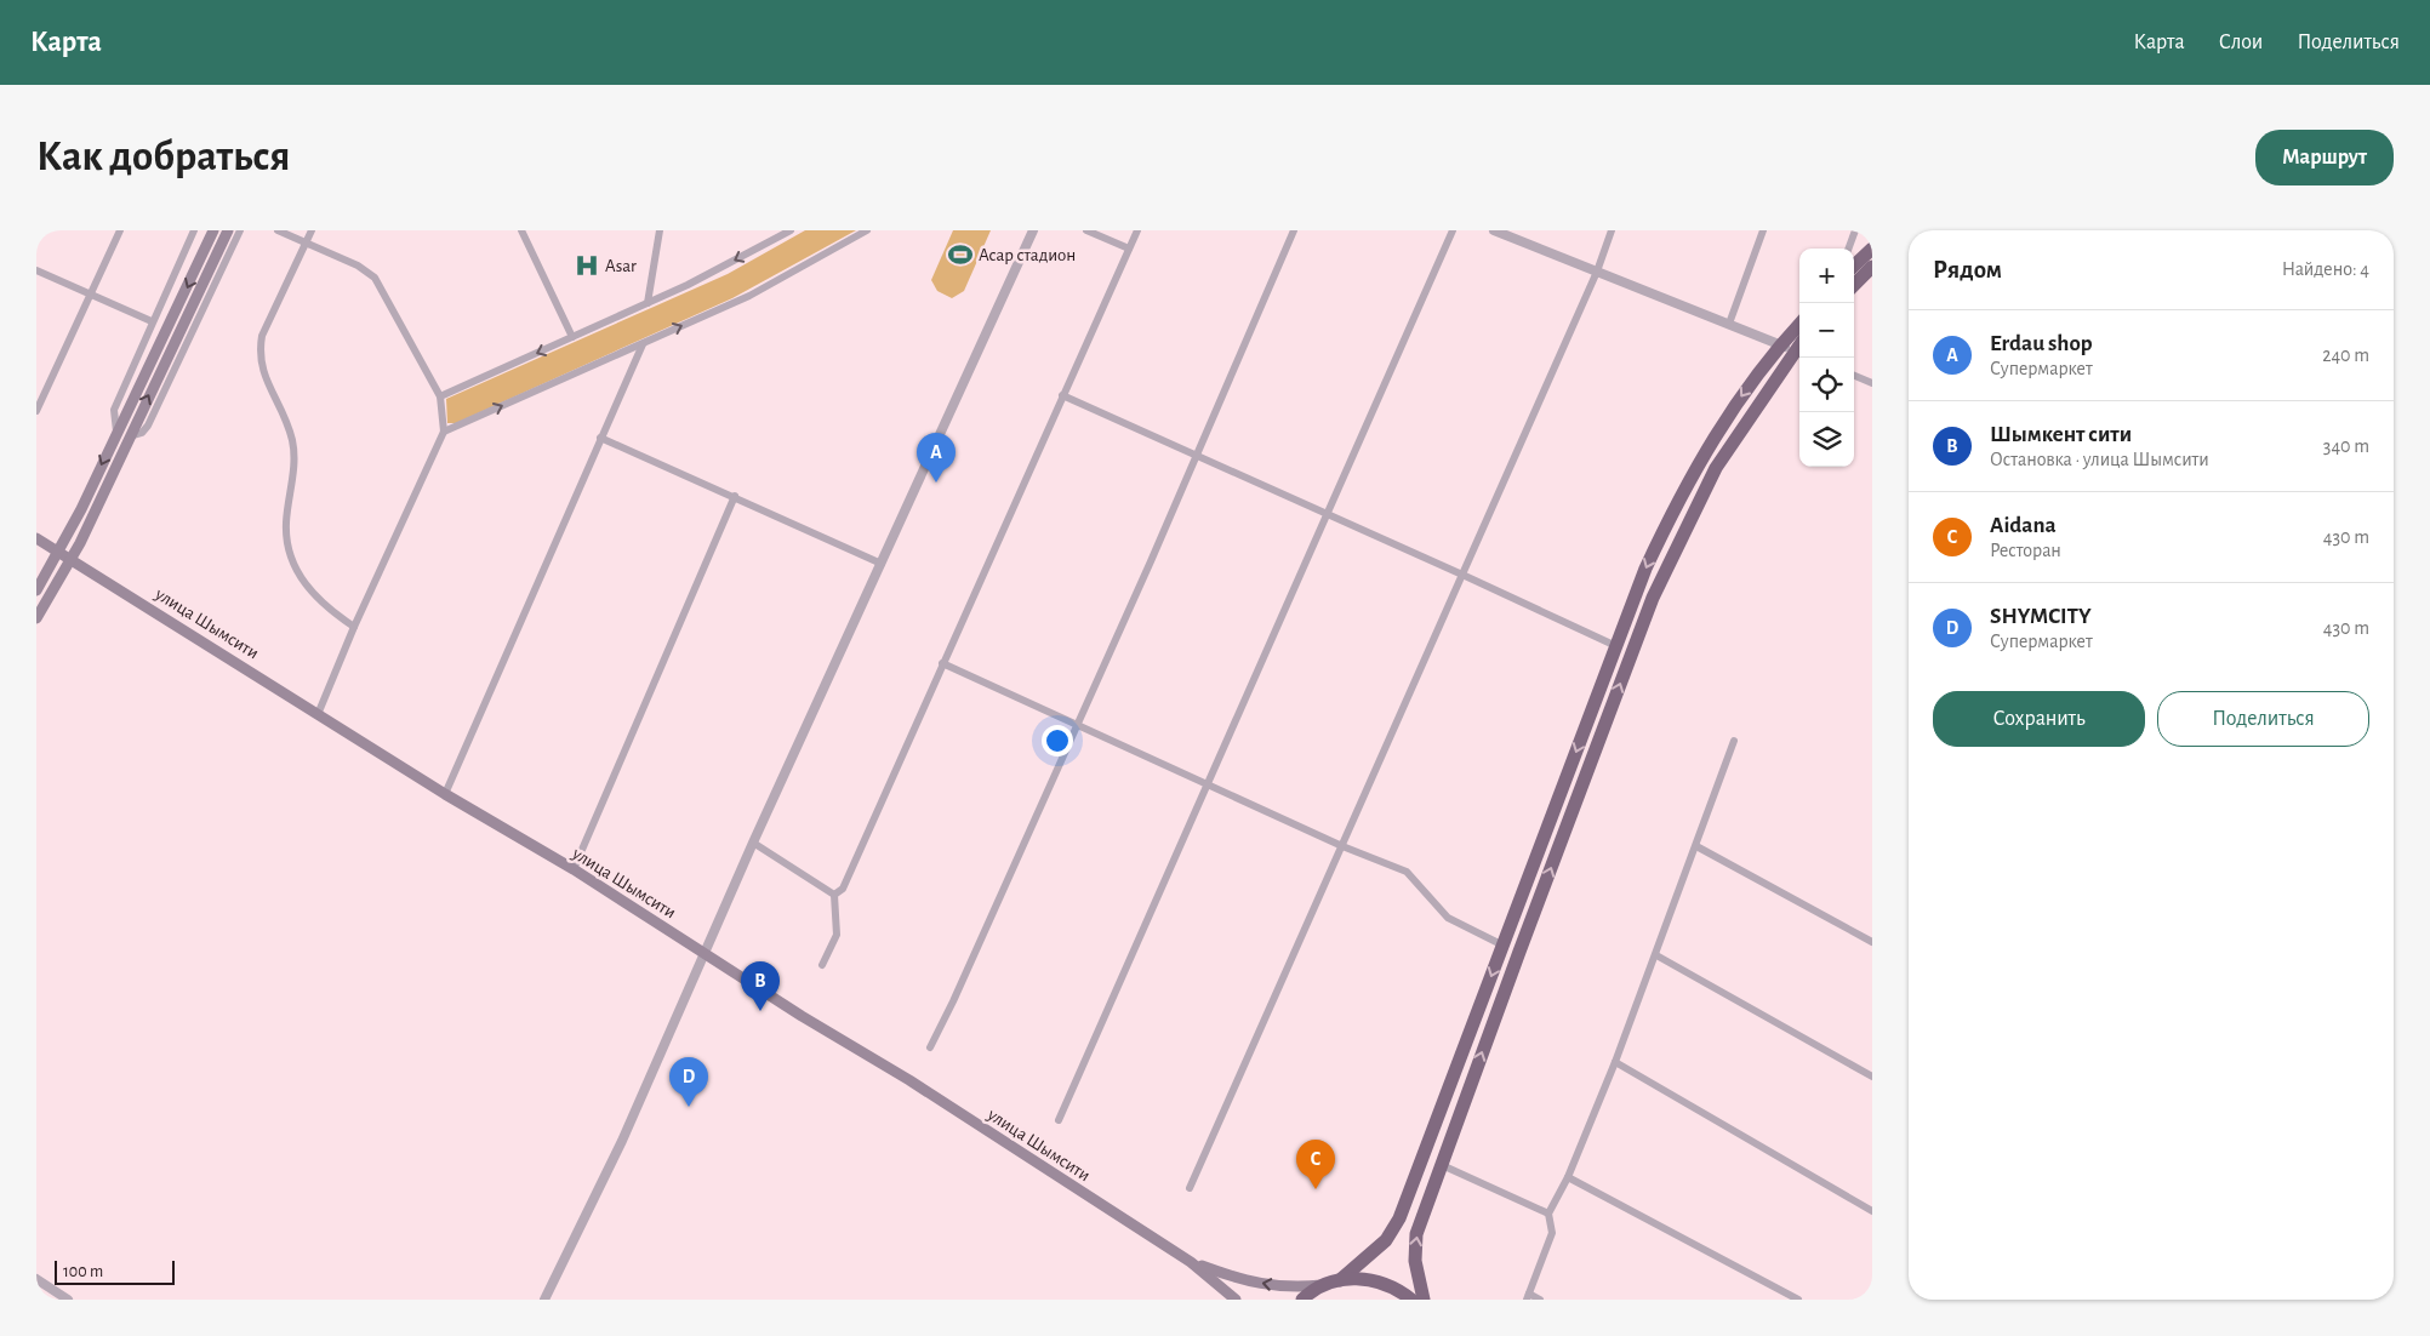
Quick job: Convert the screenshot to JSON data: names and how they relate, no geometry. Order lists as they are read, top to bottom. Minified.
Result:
{"streets":{"main road":["улица Шымсити"]},"places":{"sports":["Асар стадион"],"hospital":["Asar"]},"scale_bar":"100 m","page":{"header":"Карта","nav":["Карта","Слои","Поделиться"],"buttons":["Маршрут",["Сохранить","Поделиться"]],"title":"Как добраться","heading":["Рядом","Найдено: 4"],"map_buttons":["+","−"],"list":[{"mark":"A","name":"Erdau shop","note":"Супермаркет","value":"240 m"},{"mark":"B","name":"Шымкент сити","note":"Остановка · улица Шымсити","value":"340 m"},{"mark":"C","name":"Aidana","note":"Ресторан","value":"430 m"},{"mark":"D","name":"SHYMCITY","note":"Супермаркет","value":"430 m"}],"pins":["A","B","D","C"],"scale":"100 m"}}
